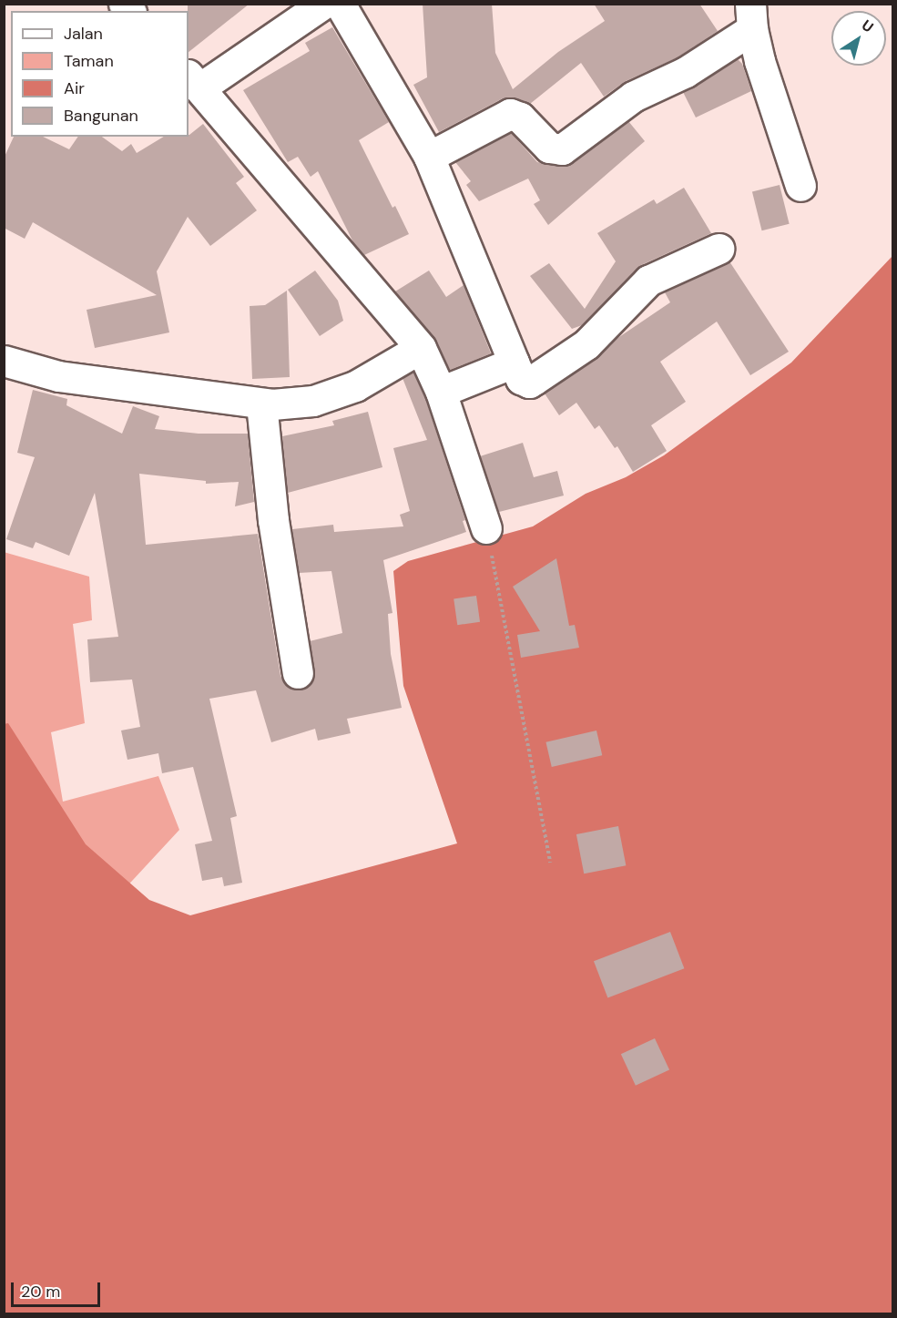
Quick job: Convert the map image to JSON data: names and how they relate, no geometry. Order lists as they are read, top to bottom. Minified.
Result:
{"legend":["Jalan","Taman","Air","Bangunan"],"scale_bar":"20 m","north":"top right"}
